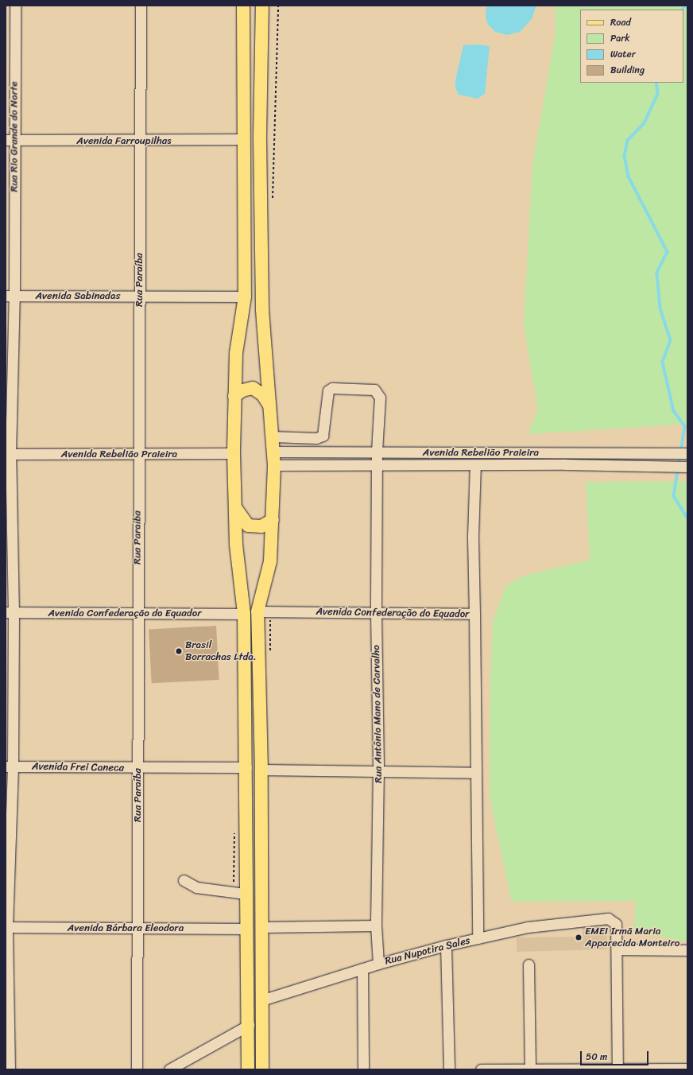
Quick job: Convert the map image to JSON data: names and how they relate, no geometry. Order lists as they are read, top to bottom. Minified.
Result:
{"streets":{"street":["Rua Rio Grande do Norte","Avenida Farroupilhas","Rua Paraíba","Avenida Sabinadas","Avenida Rebelião Praieira","Avenida Confederação do Equador","Rua Antônio Mano de Carvalho","Avenida Frei Caneca","Avenida Bárbara Eleodora","Rua Nupotira Sales"]},"crossings":[["Rua Rio Grande do Norte","Avenida Farroupilhas"],["Rua Rio Grande do Norte","Avenida Sabinadas"],["Rua Rio Grande do Norte","Avenida Rebelião Praieira"],["Rua Rio Grande do Norte","Avenida Confederação do Equador"],["Rua Rio Grande do Norte","Avenida Frei Caneca"],["Rua Rio Grande do Norte","Avenida Bárbara Eleodora"],["Avenida Farroupilhas","Rua Paraíba"],["Rua Paraíba","Avenida Sabinadas"],["Rua Paraíba","Avenida Rebelião Praieira"],["Rua Paraíba","Avenida Confederação do Equador"],["Rua Paraíba","Avenida Frei Caneca"],["Rua Paraíba","Avenida Bárbara Eleodora"],["Avenida Rebelião Praieira","Avenida Confederação do Equador"],["Avenida Rebelião Praieira","Rua Antônio Mano de Carvalho"],["Avenida Confederação do Equador","Rua Antônio Mano de Carvalho"],["Rua Antônio Mano de Carvalho","Rua Nupotira Sales"]],"places":["Brasil Borrachas Ltda.","EMEI Irmã Maria Apparecida Monteiro"],"legend":["Road","Park","Water","Building"],"scale_bar":"50 m"}
